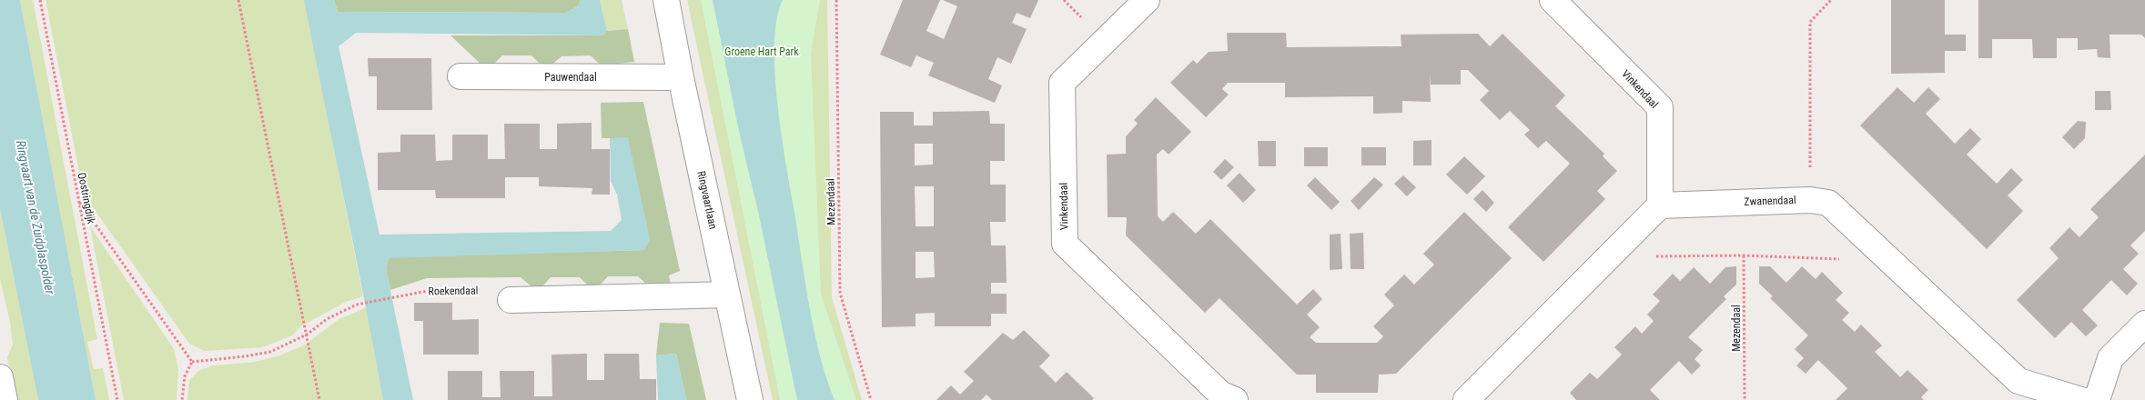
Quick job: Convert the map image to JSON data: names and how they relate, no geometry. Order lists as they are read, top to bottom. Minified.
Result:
{"streets":{"street":["Pauwendaal","Vinkendaal","Ringvaartlaan","Zwanendaal"],"path":["Oostringdijk","Mezendaal","Roekendaal"]},"crossings":[["Pauwendaal","Ringvaartlaan"],["Vinkendaal","Zwanendaal"]],"water":["Ringvaart van de Zuidplaspolder"],"parks":["Groene Hart Park"]}
